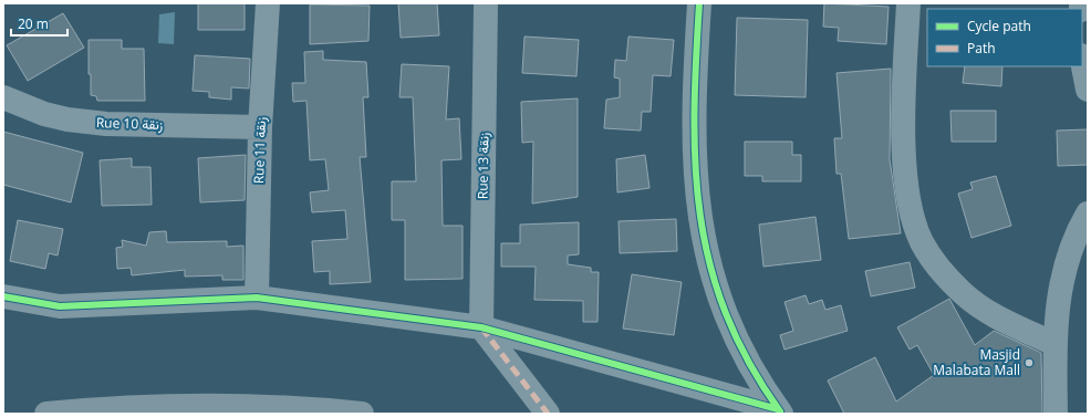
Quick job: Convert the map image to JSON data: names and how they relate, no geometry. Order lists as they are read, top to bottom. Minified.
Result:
{"streets":{"street":["Rue 10 زنقة","Rue 11 زنقة","Rue 13 زنقة"]},"crossings":[["Rue 10 زنقة","Rue 11 زنقة"]],"places":["Masjid Malabata Mall"],"legend":["Cycle path","Path"],"scale_bar":"20 m"}
